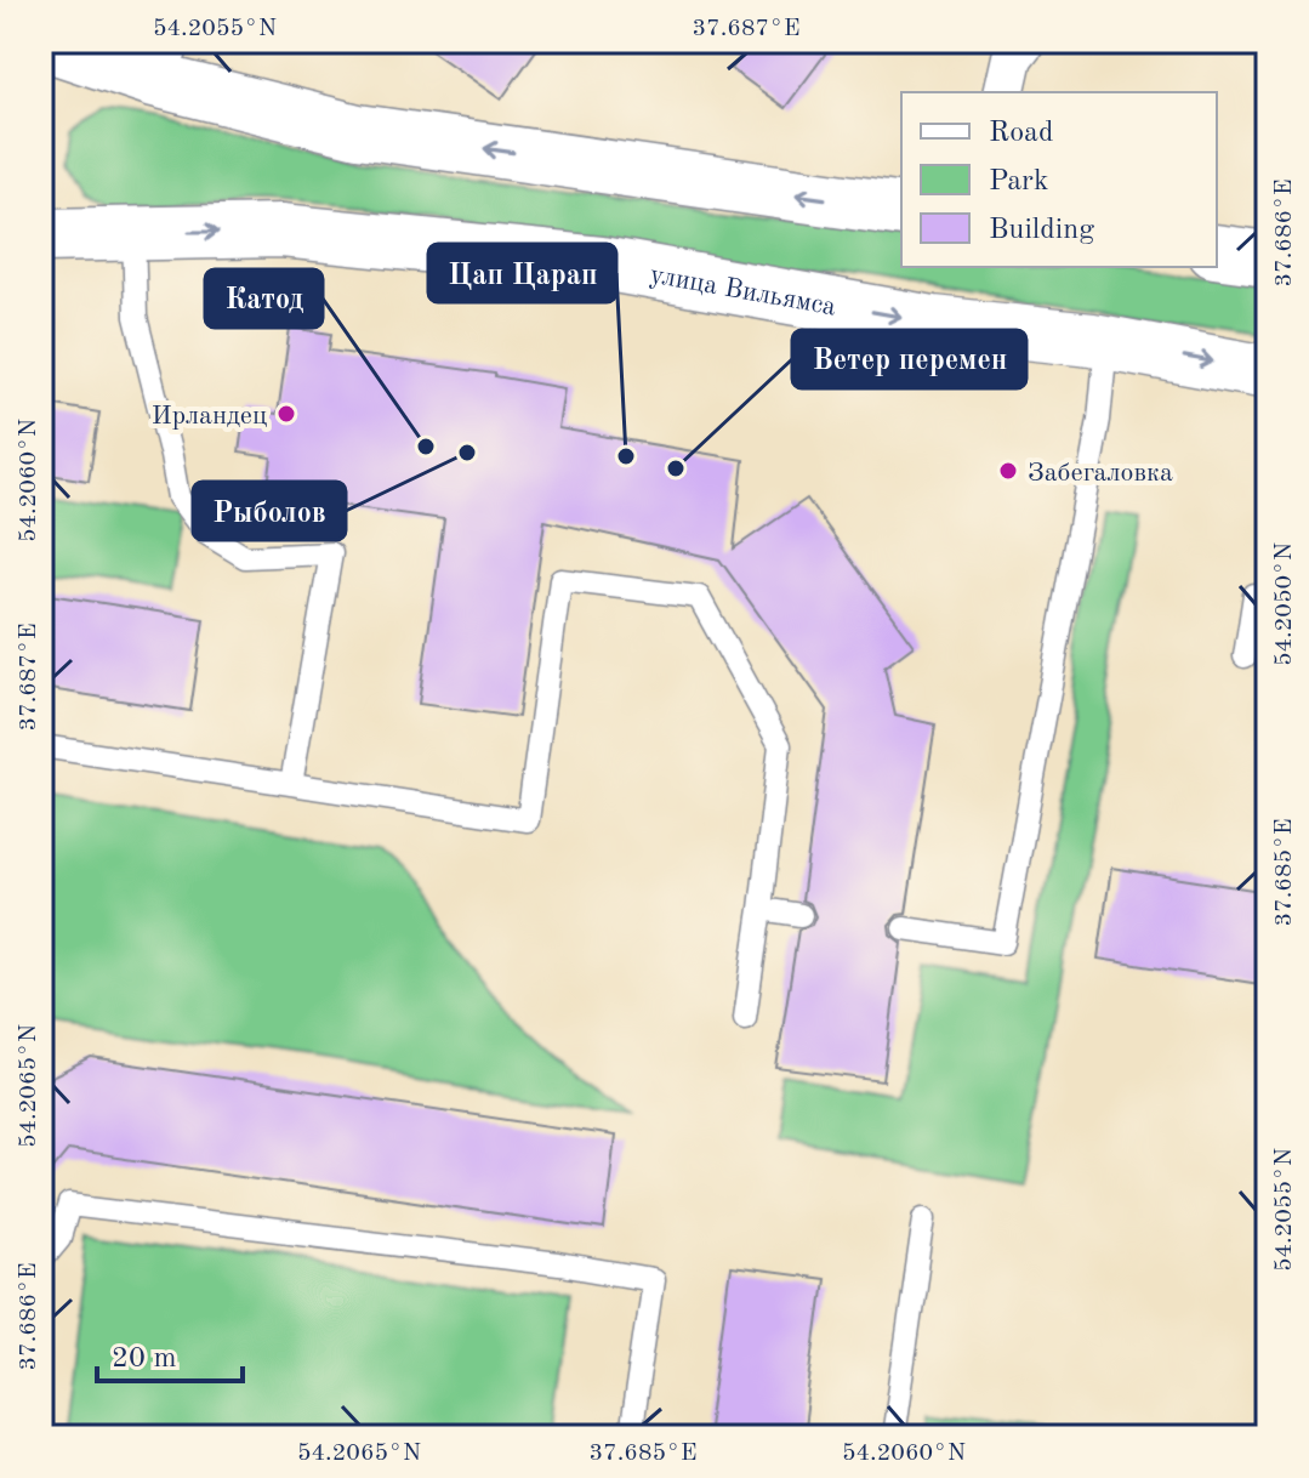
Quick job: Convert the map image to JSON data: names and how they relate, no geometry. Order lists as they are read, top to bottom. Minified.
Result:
{"streets":{"street":["улица Вильямса"]},"places":["Ирландец","Катод","Рыболов","Цап Царап","Ветер перемен","Забегаловка"],"legend":["Road","Park","Building"],"scale_bar":"20 m","coordinates":["54.2055°N","37.687°E","37.686°E","54.2060°N","54.2050°N","37.685°E","54.2065°N"]}
